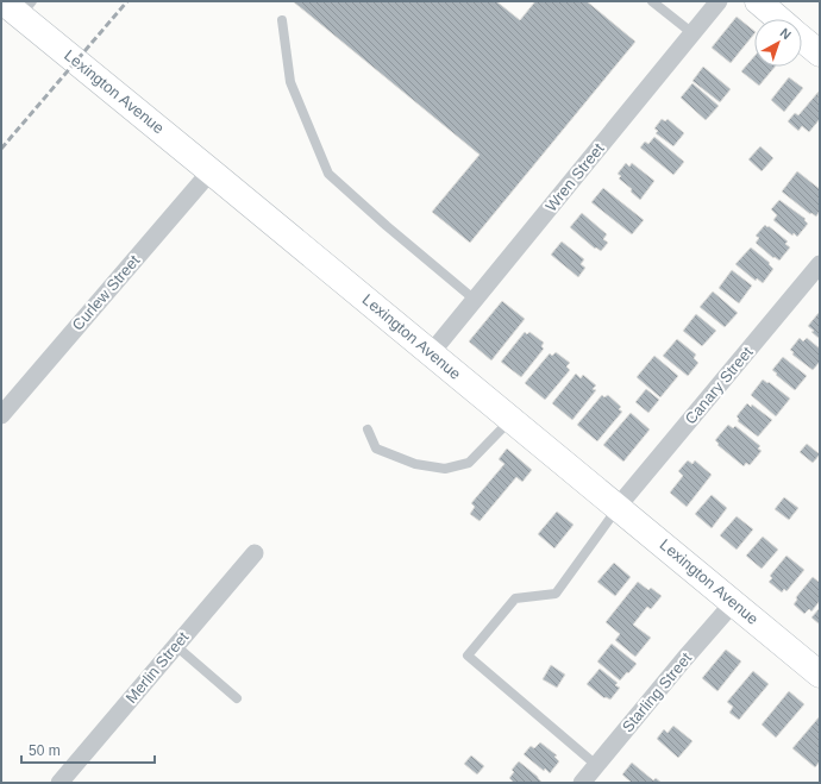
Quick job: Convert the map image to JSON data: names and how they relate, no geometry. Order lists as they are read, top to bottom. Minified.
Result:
{"streets":{"main road":["Lexington Avenue"],"street":["Wren Street","Curlew Street","Canary Street","Merlin Street","Starling Street"]},"crossings":[["Lexington Avenue","Wren Street"],["Lexington Avenue","Curlew Street"],["Lexington Avenue","Canary Street"],["Lexington Avenue","Starling Street"]],"scale_bar":"50 m","north":"top right"}
